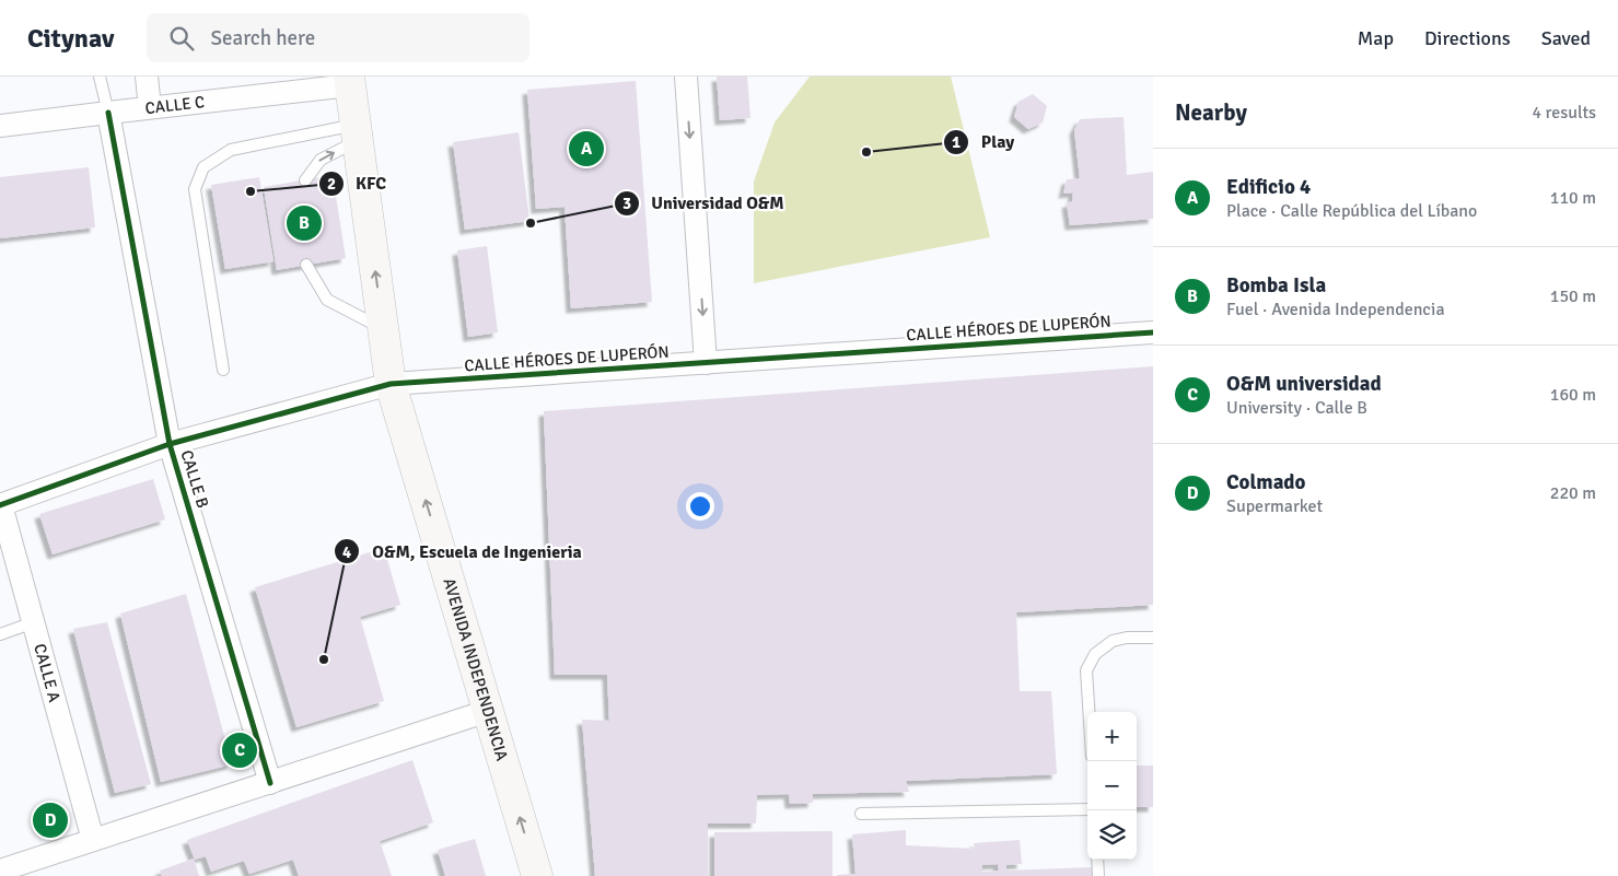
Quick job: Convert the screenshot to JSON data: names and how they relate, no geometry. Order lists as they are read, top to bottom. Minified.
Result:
{"streets":{"main road":["AVENIDA INDEPENDENCIA"],"street":["CALLE C","CALLE HÉROES DE LUPERÓN","CALLE B","CALLE A"]},"crossings":[["CALLE C","CALLE B"],["CALLE C","AVENIDA INDEPENDENCIA"],["CALLE HÉROES DE LUPERÓN","CALLE B"],["CALLE HÉROES DE LUPERÓN","AVENIDA INDEPENDENCIA"],["CALLE HÉROES DE LUPERÓN","CALLE A"]],"one_way":["AVENIDA INDEPENDENCIA"],"places":["Play","KFC","Universidad O&M","O&M, Escuela de Ingenieria"],"page":{"header":"Citynav","search":"Search here","nav":["Map","Directions","Saved"],"heading":["Nearby","4 results"],"pins":["A","B","C","D"],"list":[{"mark":"A","name":"Edificio 4","note":"Place · Calle República del Líbano","value":"110 m"},{"mark":"B","name":"Bomba Isla","note":"Fuel · Avenida Independencia","value":"150 m"},{"mark":"C","name":"O&M universidad","note":"University · Calle B","value":"160 m"},{"mark":"D","name":"Colmado","note":"Supermarket","value":"220 m"}],"map_buttons":["+","−"]}}
